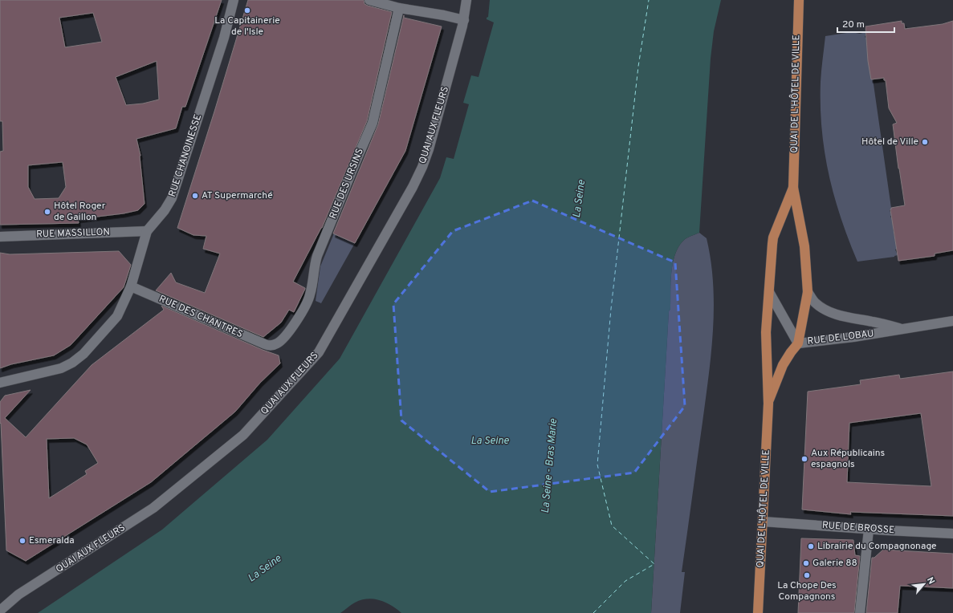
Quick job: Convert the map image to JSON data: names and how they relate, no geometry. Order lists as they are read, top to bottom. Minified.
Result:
{"streets":{"main road":["QUAI DE L'HÔTEL DE VILLE"],"street":["QUAI AUX FLEURS","RUE CHANOINESSE","RUE DES URSINS","RUE MASSILLON","RUE DES CHANTRES","RUE DE LOBAU","RUE DE BROSSE"]},"crossings":[["QUAI DE L'HÔTEL DE VILLE","RUE DE LOBAU"],["QUAI DE L'HÔTEL DE VILLE","RUE DE BROSSE"],["RUE CHANOINESSE","RUE MASSILLON"],["RUE CHANOINESSE","RUE DES CHANTRES"],["RUE DES URSINS","RUE DES CHANTRES"]],"water":["La Seine","La Seine - Bras Marie"],"places":["La Capitainerie de l'Isle","Hôtel de Ville","AT Supermarché","Hôtel Roger de Gaillon","Aux Républicains espagnols","Esmeralda","Librairie du Compagnonage","Galerie 88","La Chope Des Compagnons"],"scale_bar":"20 m","north":"top right"}
